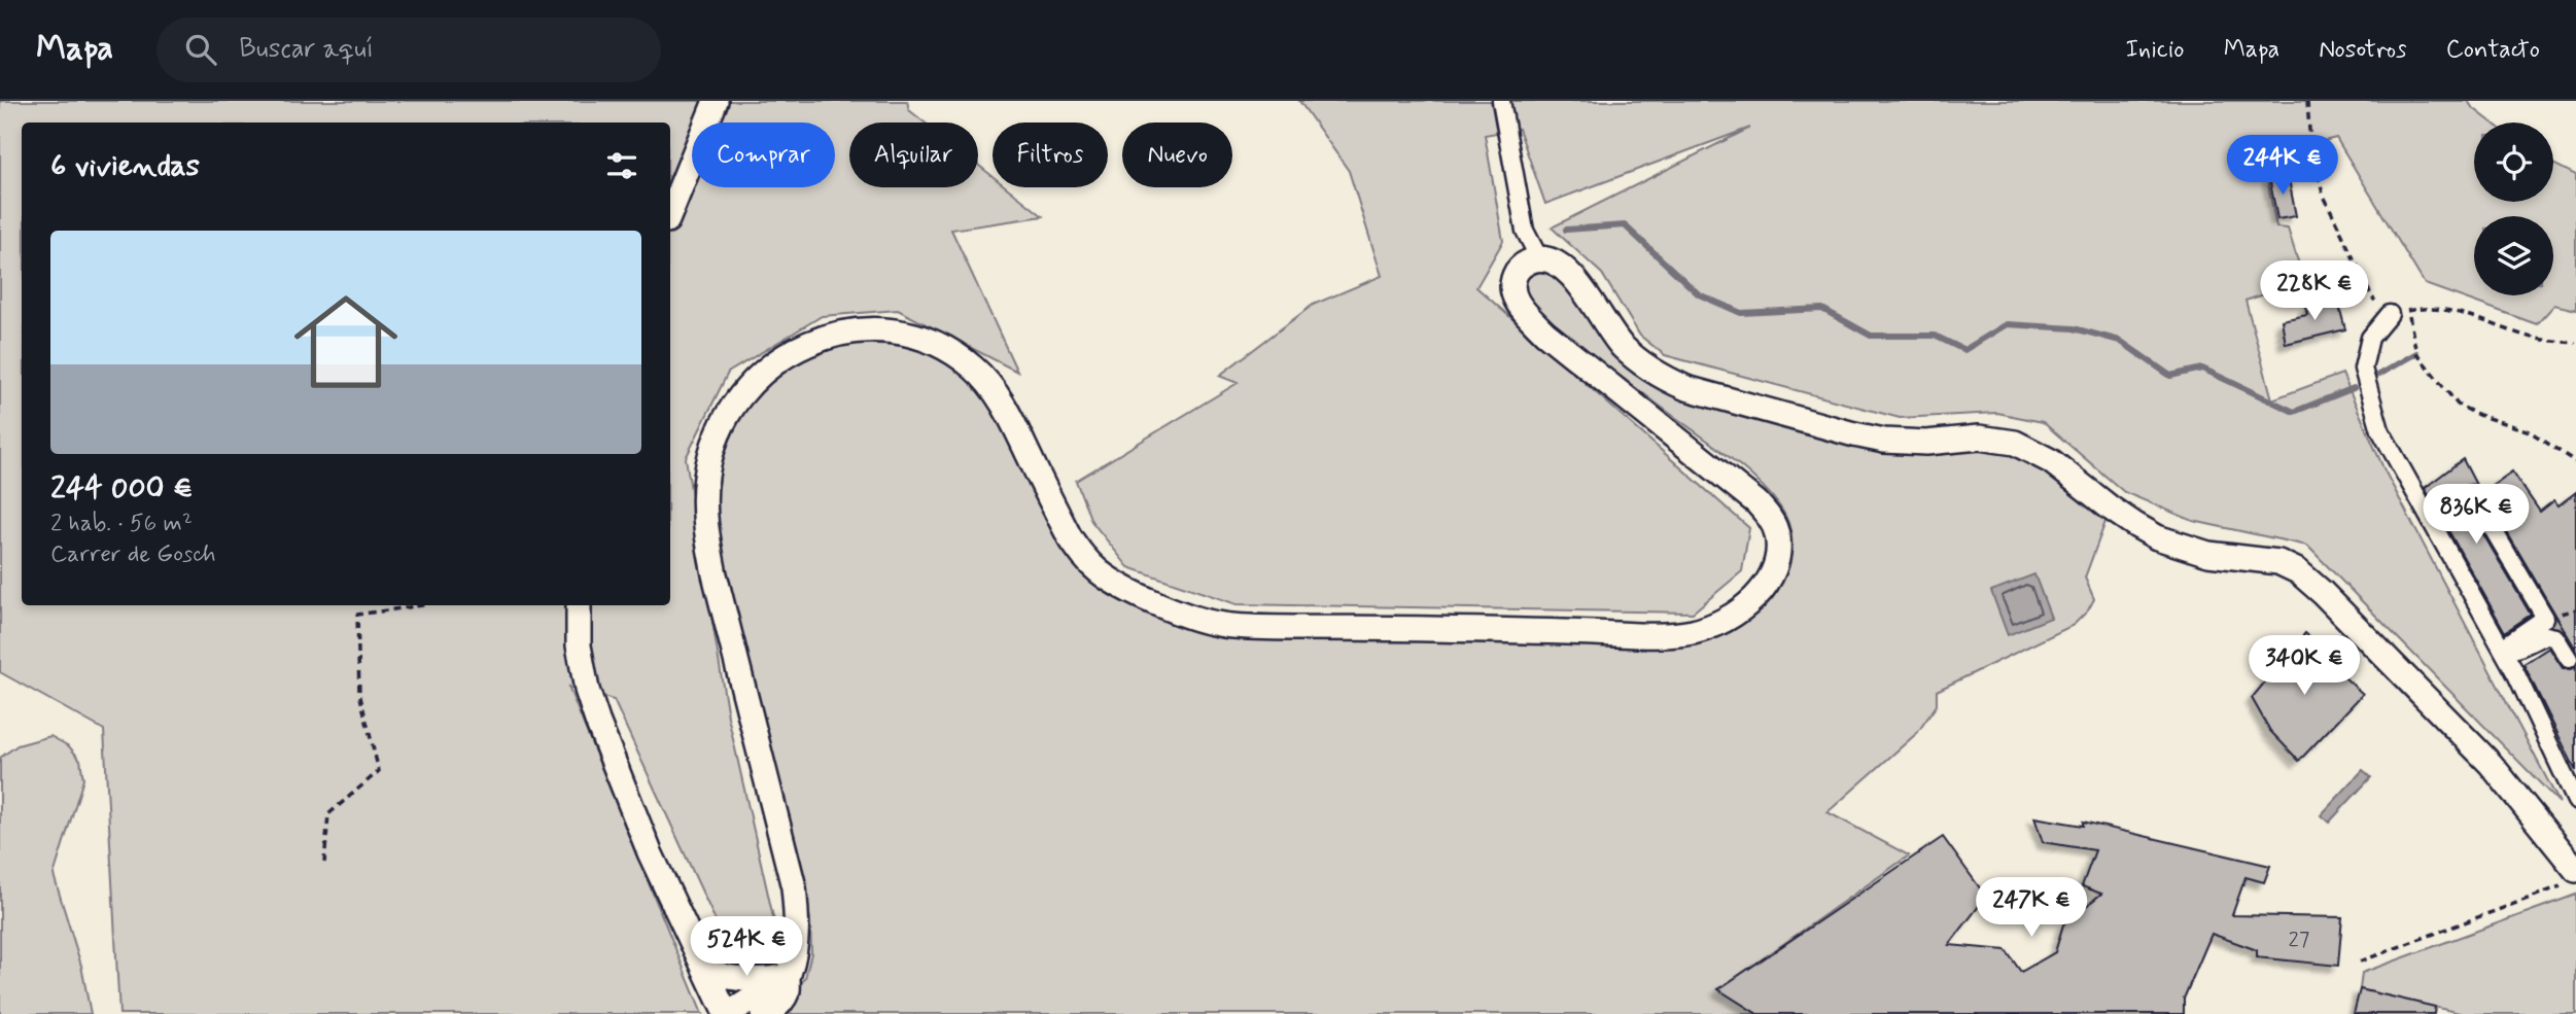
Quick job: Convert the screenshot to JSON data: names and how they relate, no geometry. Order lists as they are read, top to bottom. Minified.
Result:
{"house_numbers":["27"],"page":{"header":"Mapa","search":"Buscar aquí","nav":["Inicio","Mapa","Nosotros","Contacto"],"chip":["Comprar","Alquilar","Filtros","Nuevo"],"heading":"6 viviendas","price":["244K €","228K €","836K €","340K €","247K €","524K €"],"list":[{"name":"244 000 €","note":"2 hab. · 56 m² · Carrer de Gosch"}]}}
